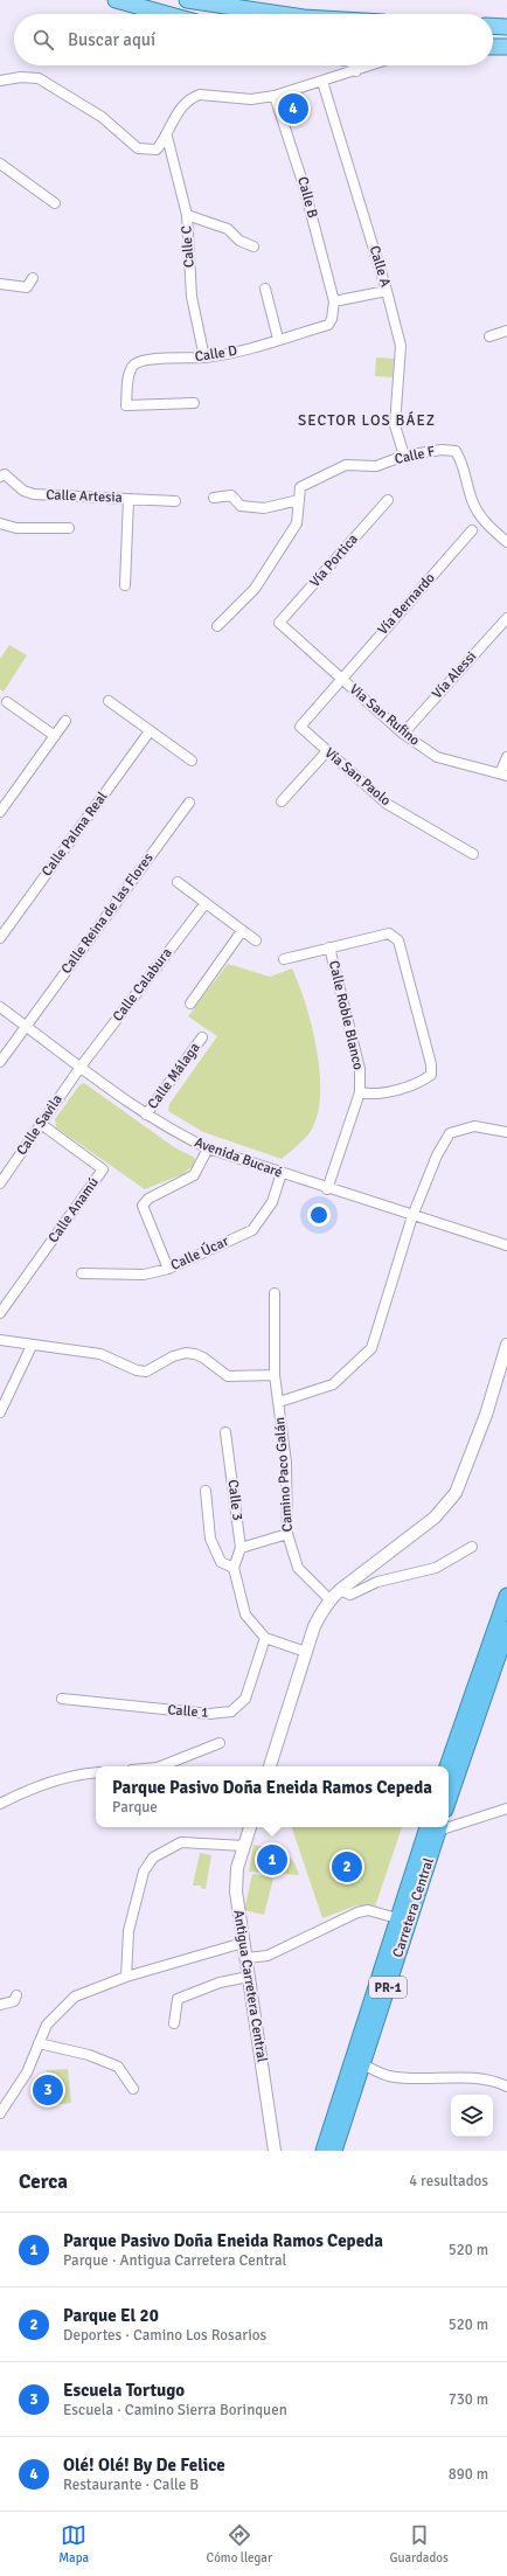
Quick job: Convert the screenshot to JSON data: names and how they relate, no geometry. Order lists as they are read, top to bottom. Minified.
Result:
{"streets":{"highway":["Carretera Central","PR-1"],"street":["Calle B","Calle C","Calle A","Calle D","Calle F","Calle Artesia","Vía Portica","Vía Bernardo","Vía Alessi","Via San Rufino","Vía San Paolo","Calle Palma Real","Calle Reina de las Flores","Calle Calabura","Calle Roble Blanco","Calle Málaga","Calle Savila","Avenida Bucaré","Calle Anamú","Calle Úcar","Camino Paco Galán","Calle 3","Calle 1","Antigua Carretera Central"]},"crossings":[["Calle B","Calle D"],["Calle C","Calle D"],["Calle A","Calle F"],["Vía Portica","Via San Rufino"],["Vía Bernardo","Via San Rufino"],["Vía Bernardo","Vía San Paolo"],["Vía Alessi","Via San Rufino"],["Via San Rufino","Vía San Paolo"],["Calle Reina de las Flores","Avenida Bucaré"],["Calle Calabura","Calle Savila"],["Calle Calabura","Avenida Bucaré"],["Calle Roble Blanco","Avenida Bucaré"],["Calle Málaga","Avenida Bucaré"],["Calle Savila","Avenida Bucaré"],["Calle Savila","Calle Anamú"],["Avenida Bucaré","Calle Úcar"]],"districts":["SECTOR LOS BÁEZ"],"page":{"search":"Buscar aquí","pins":["4","1","2","3"],"popup":["Parque Pasivo Doña Eneida Ramos Cepeda","Parque"],"heading":["Cerca","4 resultados"],"list":[{"mark":"1","name":"Parque Pasivo Doña Eneida Ramos Cepeda","note":"Parque · Antigua Carretera Central","value":"520 m"},{"mark":"2","name":"Parque El 20","note":"Deportes · Camino Los Rosarios","value":"520 m"},{"mark":"3","name":"Escuela Tortugo","note":"Escuela · Camino Sierra Borinquen","value":"730 m"},{"mark":"4","name":"Olé! Olé! By De Felice","note":"Restaurante · Calle B","value":"890 m"}],"nav":["Mapa","Cómo llegar","Guardados"]}}
